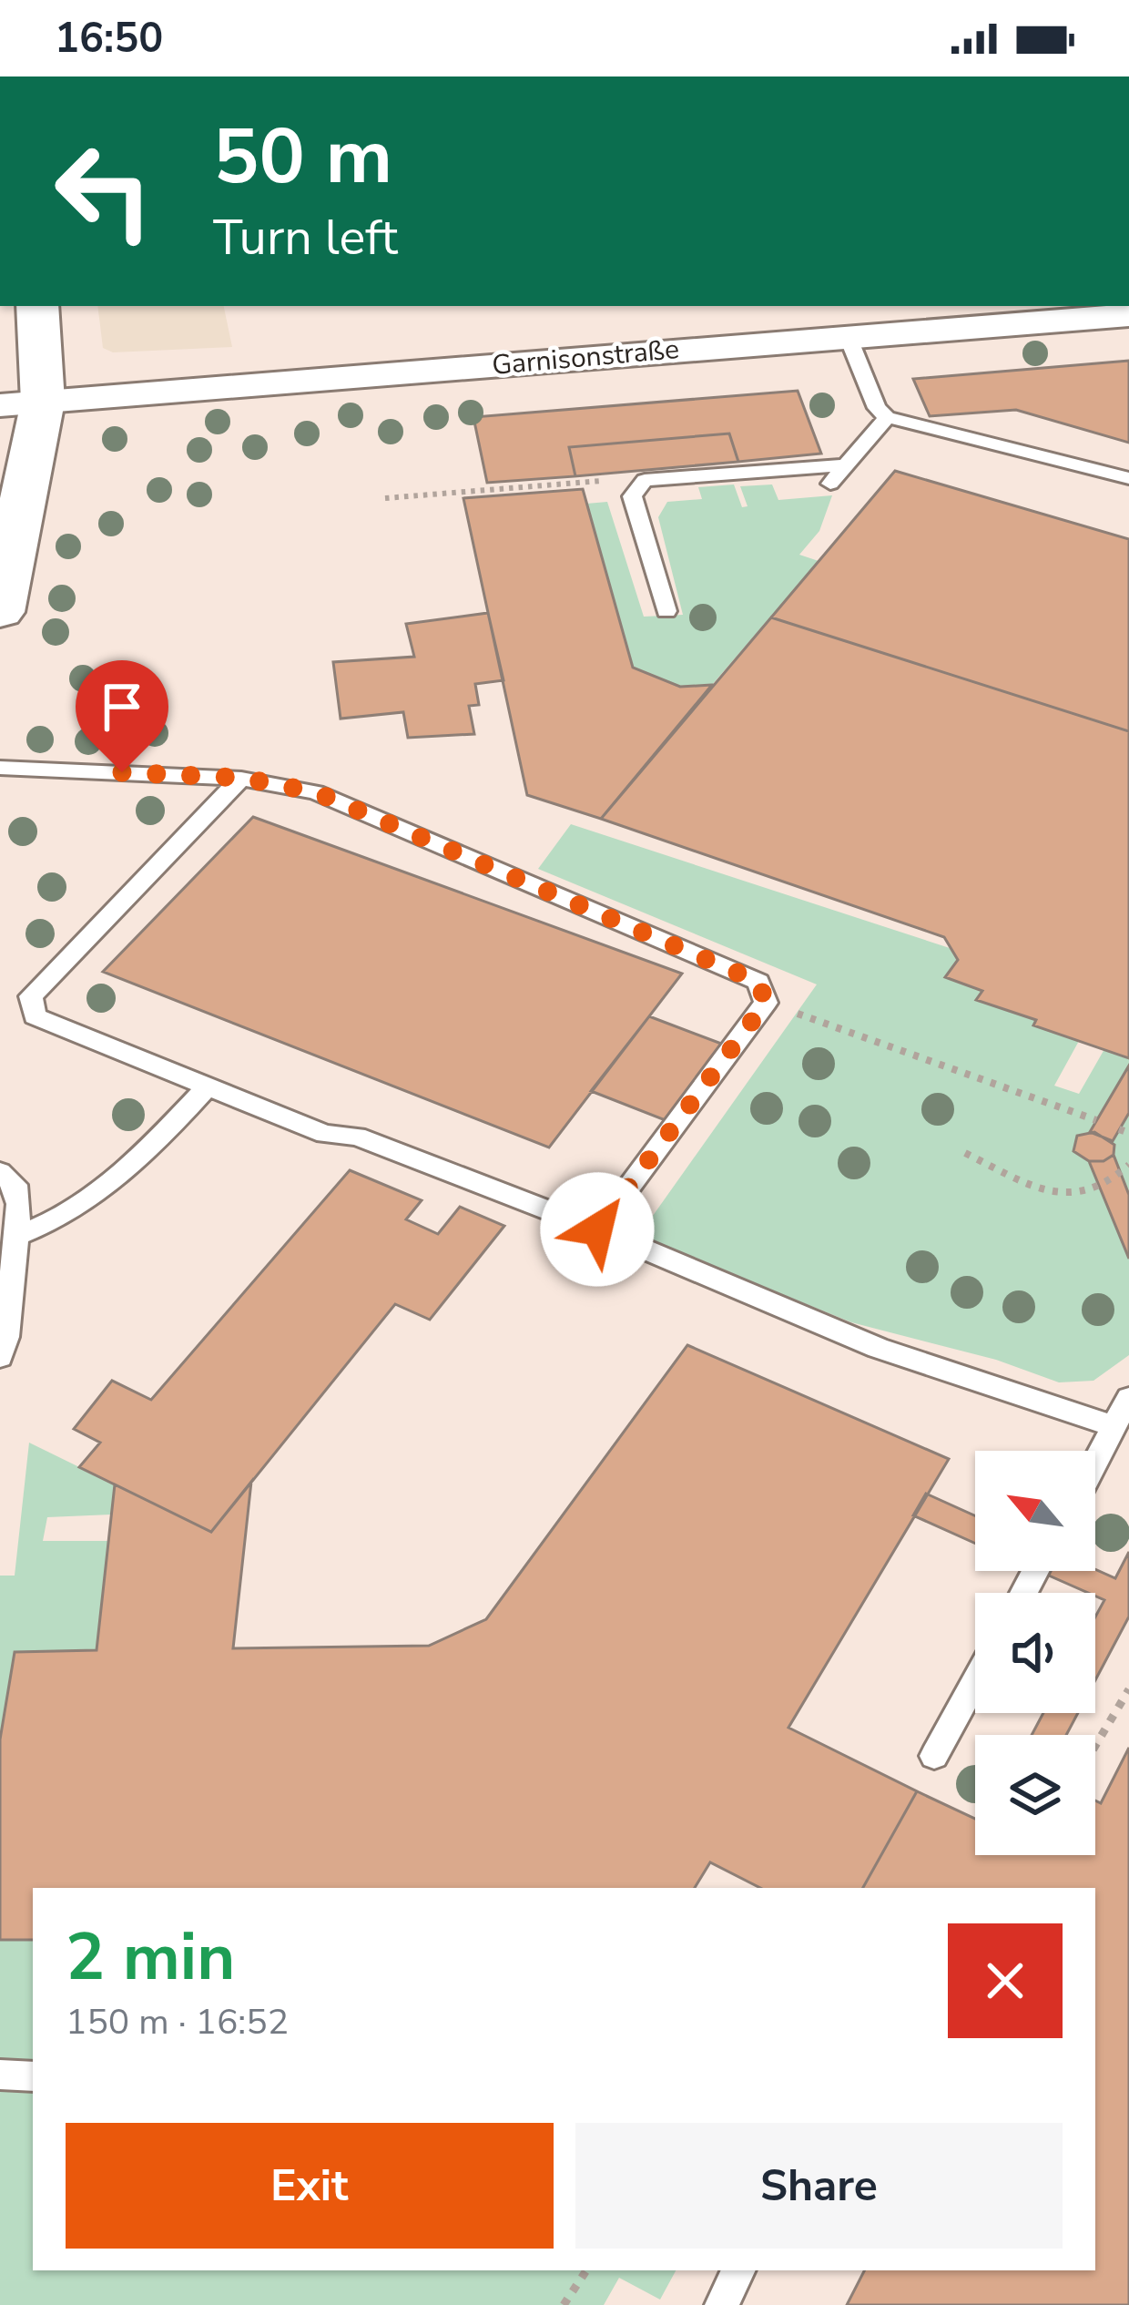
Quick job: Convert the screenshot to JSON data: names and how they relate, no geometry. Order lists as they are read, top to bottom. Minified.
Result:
{"streets":{"street":["Garnisonstraße"]},"north":"top left","page":{"status":"16:50","turn":["50 m","Turn left"],"heading":["2 min","150 m · 16:52"],"buttons":["Exit","Share"]}}
